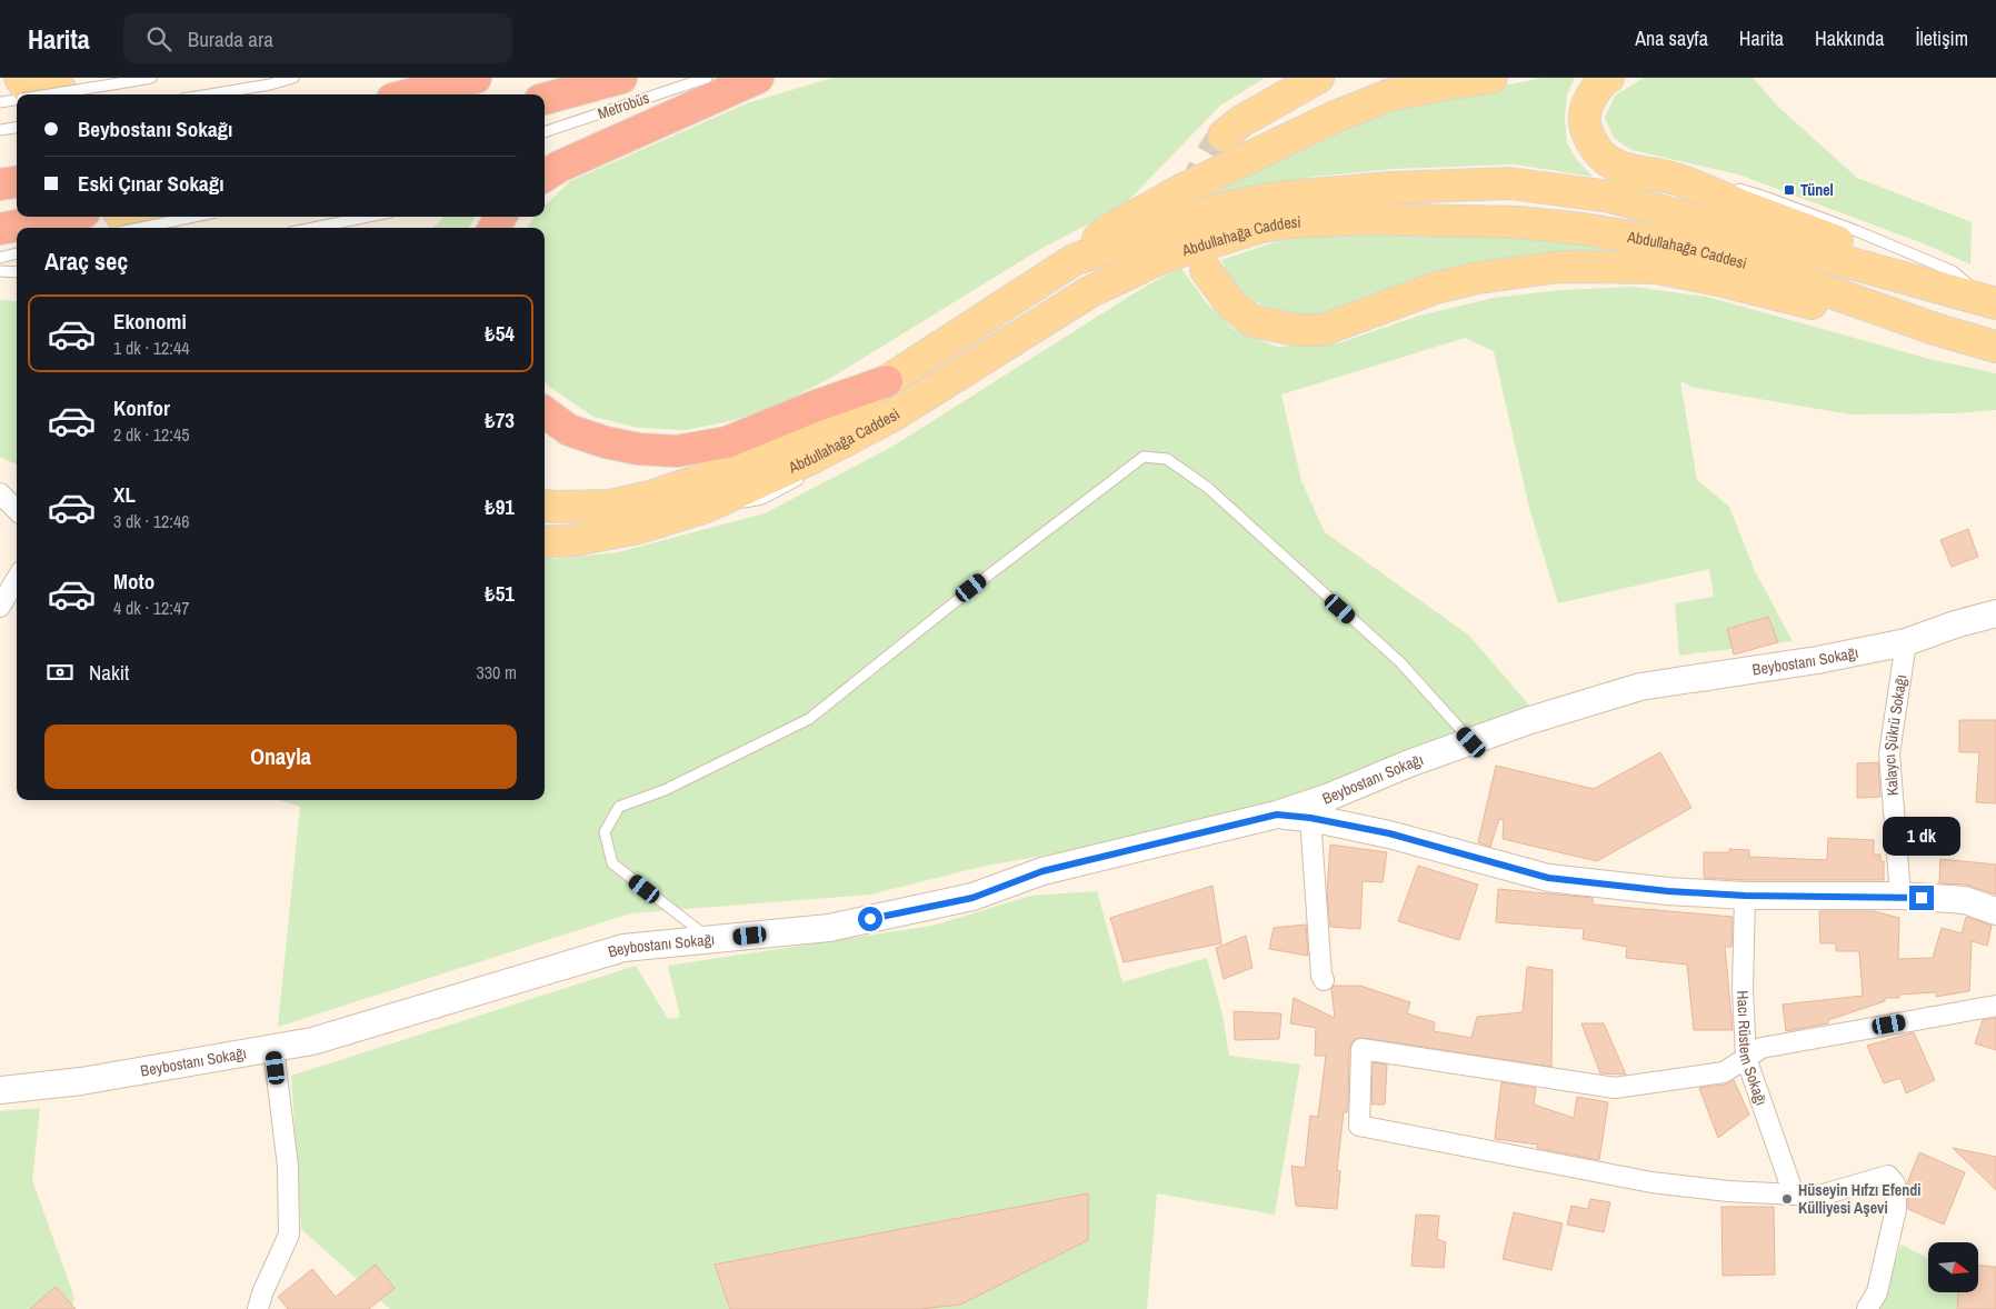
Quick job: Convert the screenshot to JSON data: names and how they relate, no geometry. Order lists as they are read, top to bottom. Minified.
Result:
{"streets":{"main road":["Abdullahağa Caddesi"],"street":["Beybostanı Sokağı","Kalaycı Şükrü Sokağı","Hacı Rüstem Sokağı"],"lane":["Metrobüs"]},"crossings":[["Beybostanı Sokağı","Kalaycı Şükrü Sokağı"]],"places":{"transit":["Tünel"],"other":["Hüseyin Hıfzı Efendi Külliyesi Aşevi"]},"north":"right","page":{"header":"Harita","search":"Burada ara","nav":["Ana sayfa","Harita","Hakkında","İletişim"],"banner":["Beybostanı Sokağı","Eski Çınar Sokağı"],"heading":"Araç seç","list":[{"name":"Ekonomi","note":"1 dk · 12:44","value":"₺54"},{"name":"Konfor","note":"2 dk · 12:45","value":"₺73"},{"name":"XL","note":"3 dk · 12:46","value":"₺91"},{"name":"Moto","note":"4 dk · 12:47","value":"₺51"}],"pay":["Nakit","330 m"],"buttons":"Onayla","bubble":"1 dk"}}
